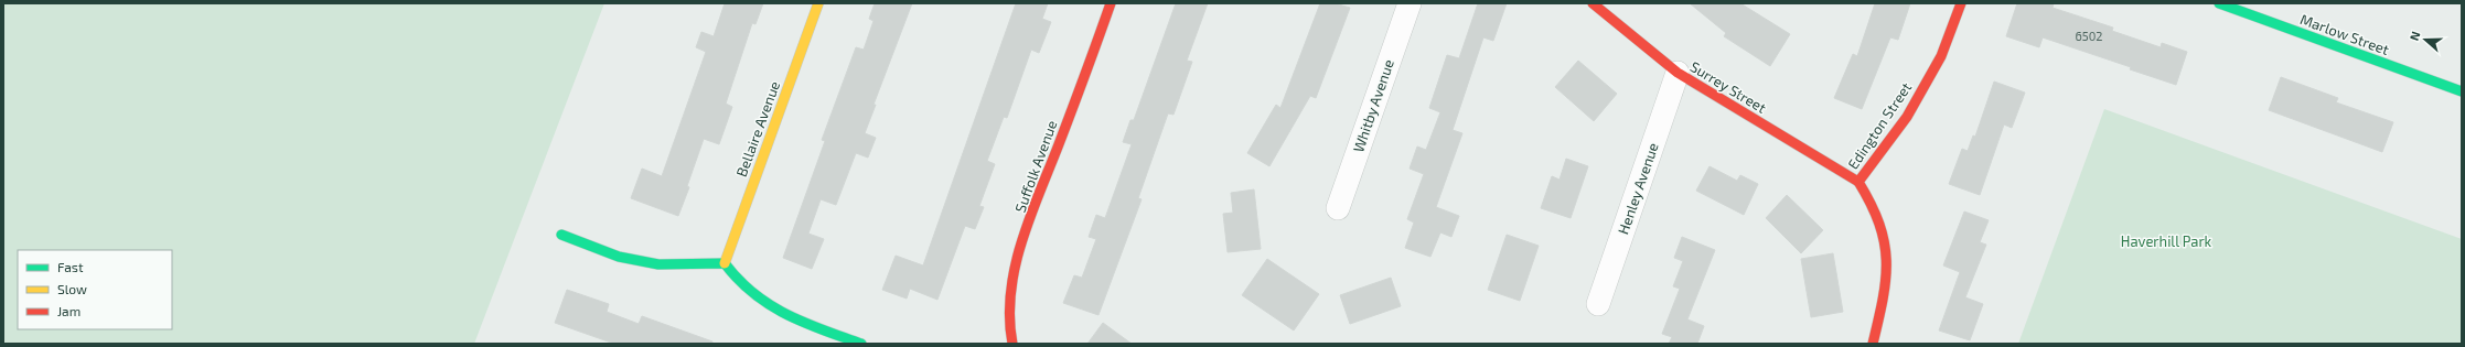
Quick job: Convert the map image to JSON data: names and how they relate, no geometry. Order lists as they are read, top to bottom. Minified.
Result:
{"streets":{"street":["Marlow Street","Surrey Street","Whitby Avenue","Edington Street","Bellaire Avenue","Suffolk Avenue","Henley Avenue"]},"crossings":[["Surrey Street","Edington Street"],["Surrey Street","Henley Avenue"]],"parks":["Haverhill Park"],"house_numbers":["6502"],"legend":["Fast","Slow","Jam"],"north":"left"}
